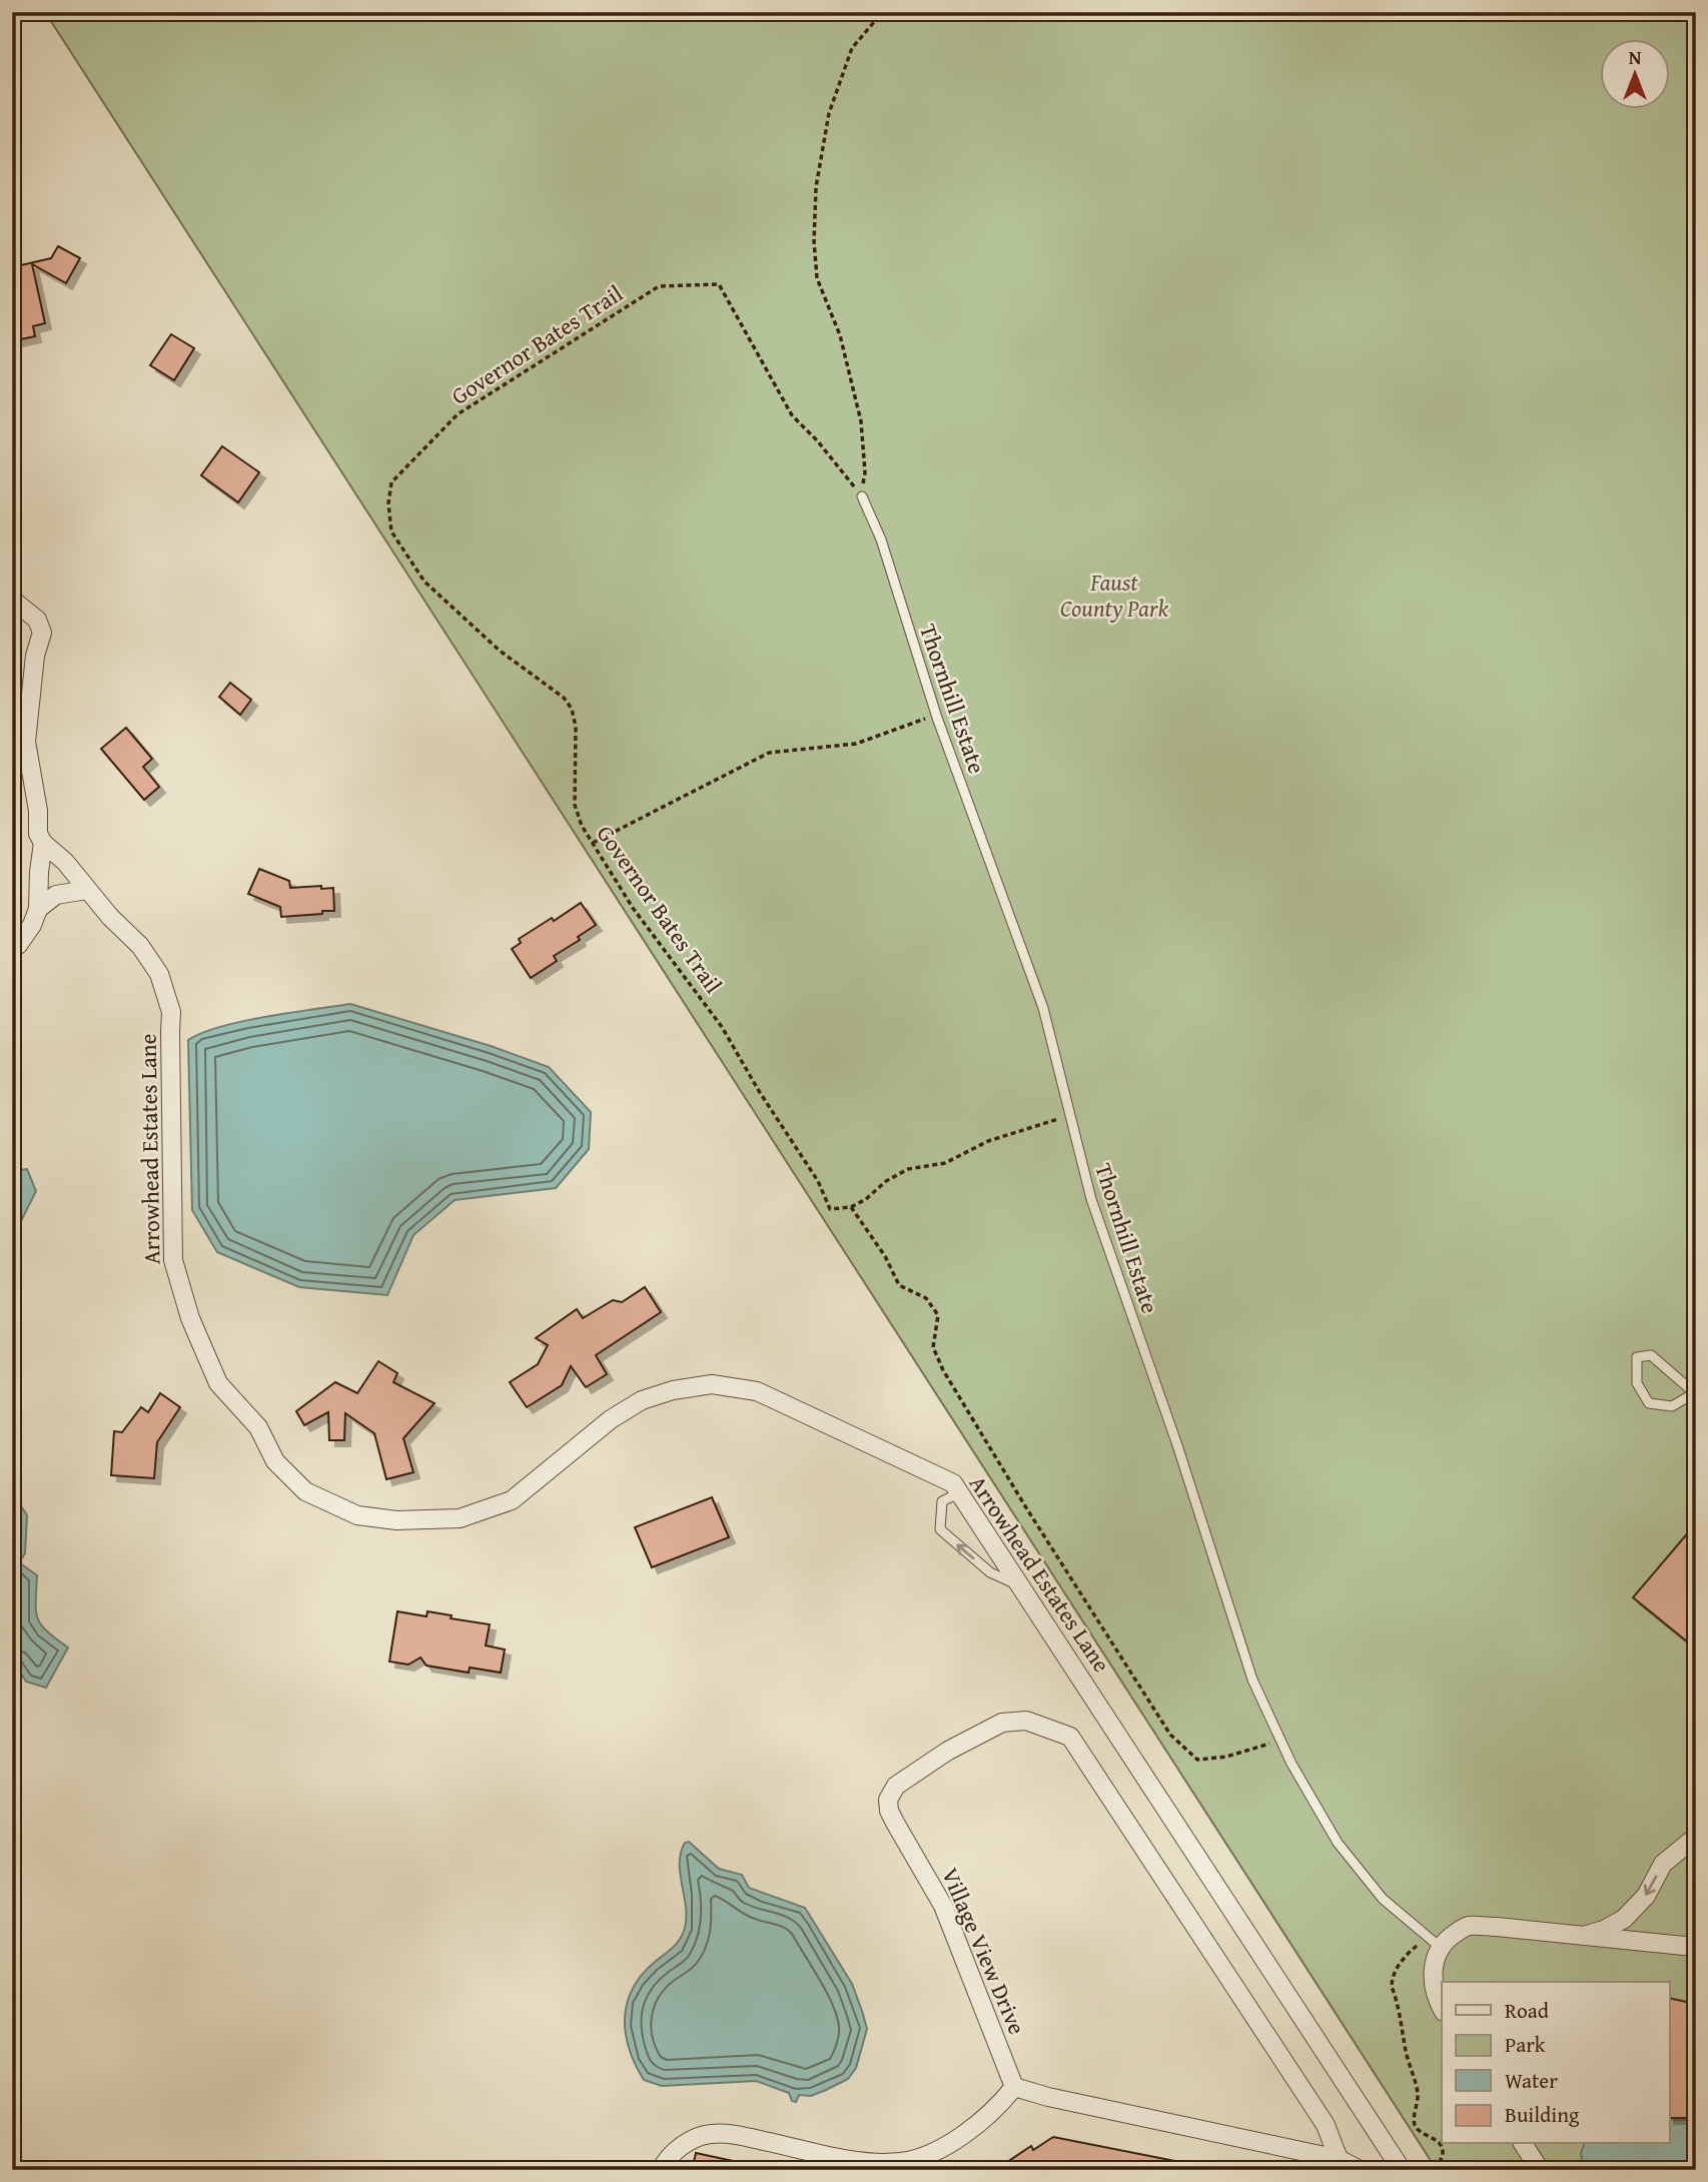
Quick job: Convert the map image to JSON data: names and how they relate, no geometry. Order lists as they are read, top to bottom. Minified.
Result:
{"streets":{"street":["Arrowhead Estates Lane","Village View Drive"],"lane":["Thornhill Estate"],"path":["Governor Bates Trail"]},"crossings":[["Governor Bates Trail","Thornhill Estate"]],"parks":["Faust County Park"],"legend":["Road","Park","Water","Building"],"north":"top"}
